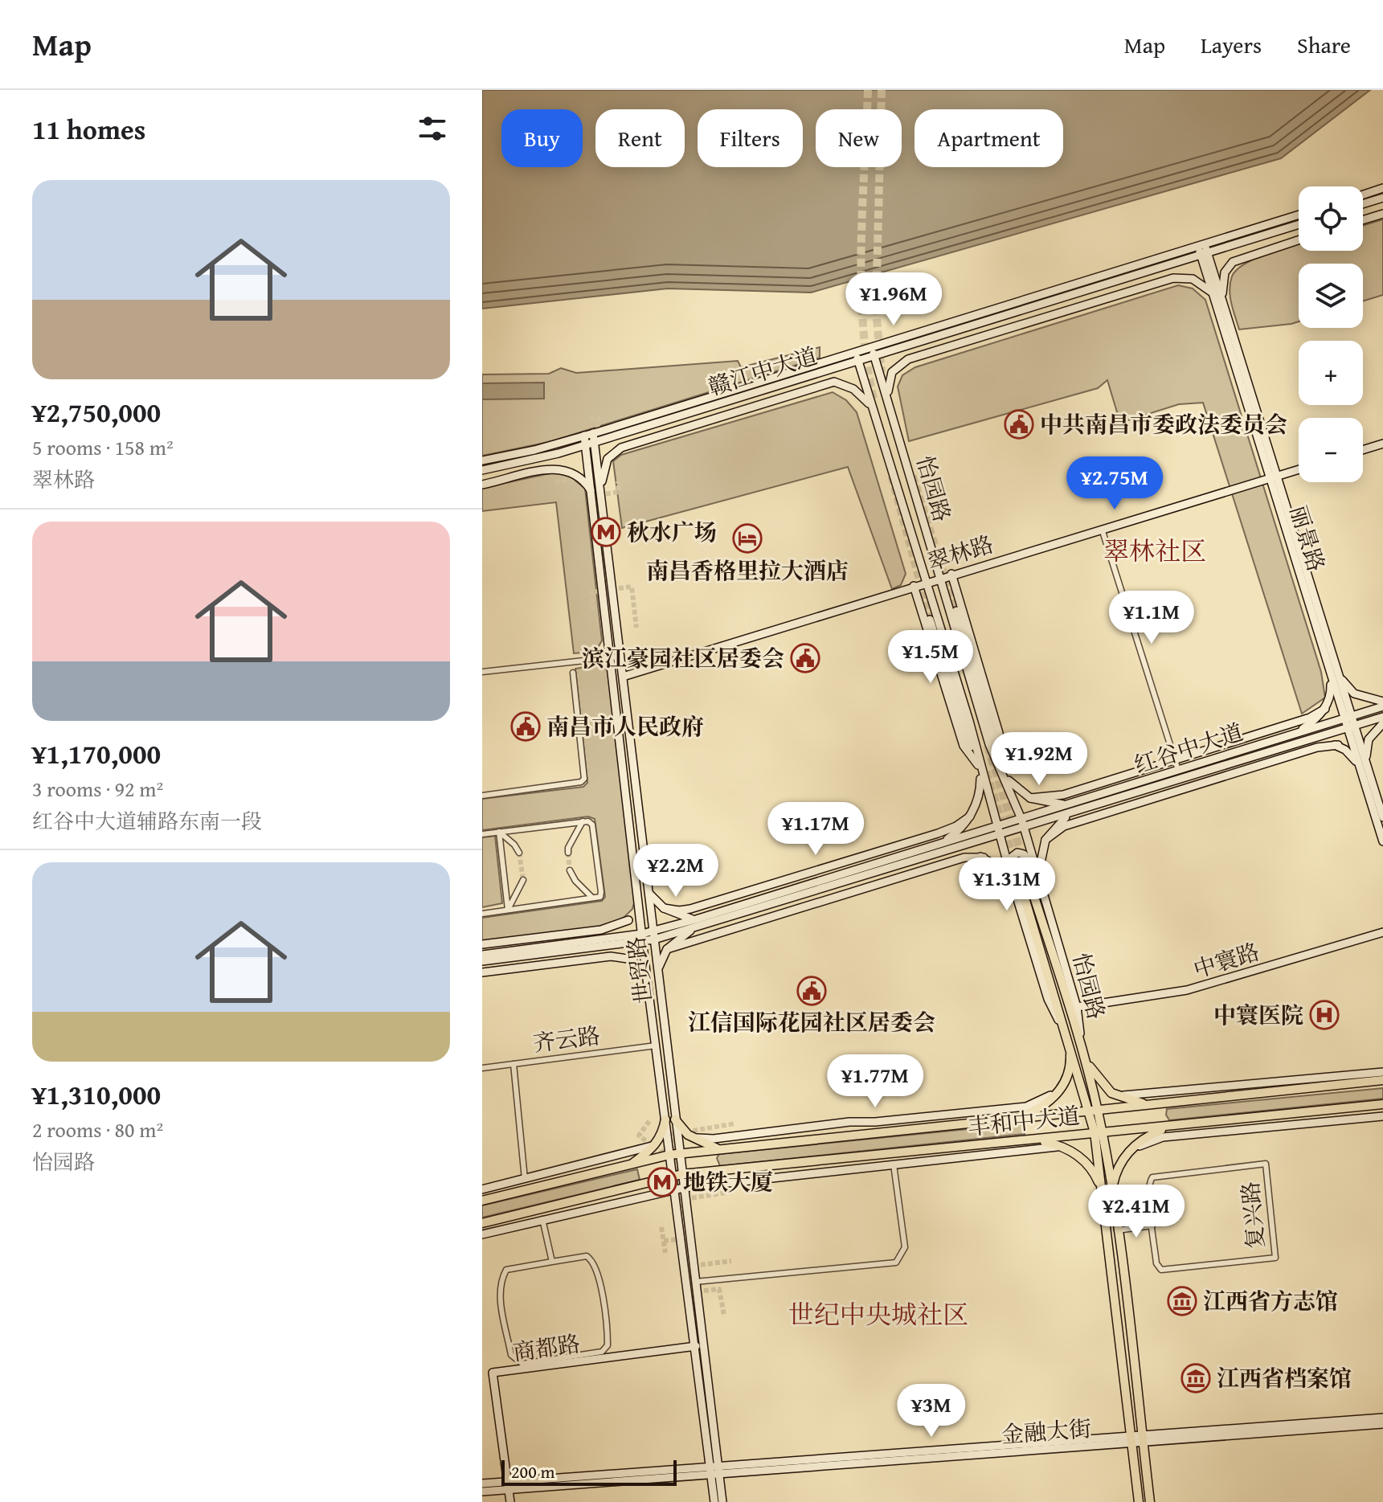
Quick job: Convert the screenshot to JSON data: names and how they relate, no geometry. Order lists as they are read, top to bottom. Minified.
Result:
{"streets":{"main road":["赣江中大道","怡园路","丽景路","翠林路","红谷中大道","中寰路","世贸路","丰和中大道","商都路","金融大街"],"street":["齐云路","复兴路"]},"crossings":[["赣江中大道","怡园路"],["赣江中大道","丽景路"],["赣江中大道","世贸路"],["怡园路","翠林路"],["怡园路","红谷中大道"],["怡园路","中寰路"],["怡园路","丰和中大道"],["怡园路","金融大街"],["丽景路","翠林路"],["丽景路","红谷中大道"],["翠林路","世贸路"],["红谷中大道","世贸路"],["世贸路","齐云路"],["世贸路","丰和中大道"],["世贸路","商都路"],["世贸路","金融大街"],["商都路","金融大街"]],"districts":["翠林社区","世纪中央城社区"],"places":{"public building":["中共南昌市委政法委员会","滨江豪园社区居委会","南昌市人民政府","江信国际花园社区居委会"],"metro station":["秋水广场","地铁大厦"],"hotel":["南昌香格里拉大酒店"],"hospital":["中寰医院"],"museum":["江西省方志馆","江西省档案馆"]},"scale_bar":"200 m","page":{"header":"Map","nav":["Map","Layers","Share"],"heading":"11 homes","chip":["Buy","Rent","Filters","New","Apartment"],"list":[{"name":"¥2,750,000","note":"5 rooms · 158 m² · 翠林路"},{"name":"¥1,170,000","note":"3 rooms · 92 m² · 红谷中大道辅路东南一段"},{"name":"¥1,310,000","note":"2 rooms · 80 m² · 怡园路"}],"map_buttons":["+","−"],"price":["¥1.96M","¥2.75M","¥1.1M","¥1.5M","¥1.92M","¥1.17M","¥2.2M","¥1.31M","¥1.77M","¥2.41M","¥3M"],"scale":"200 m"}}
